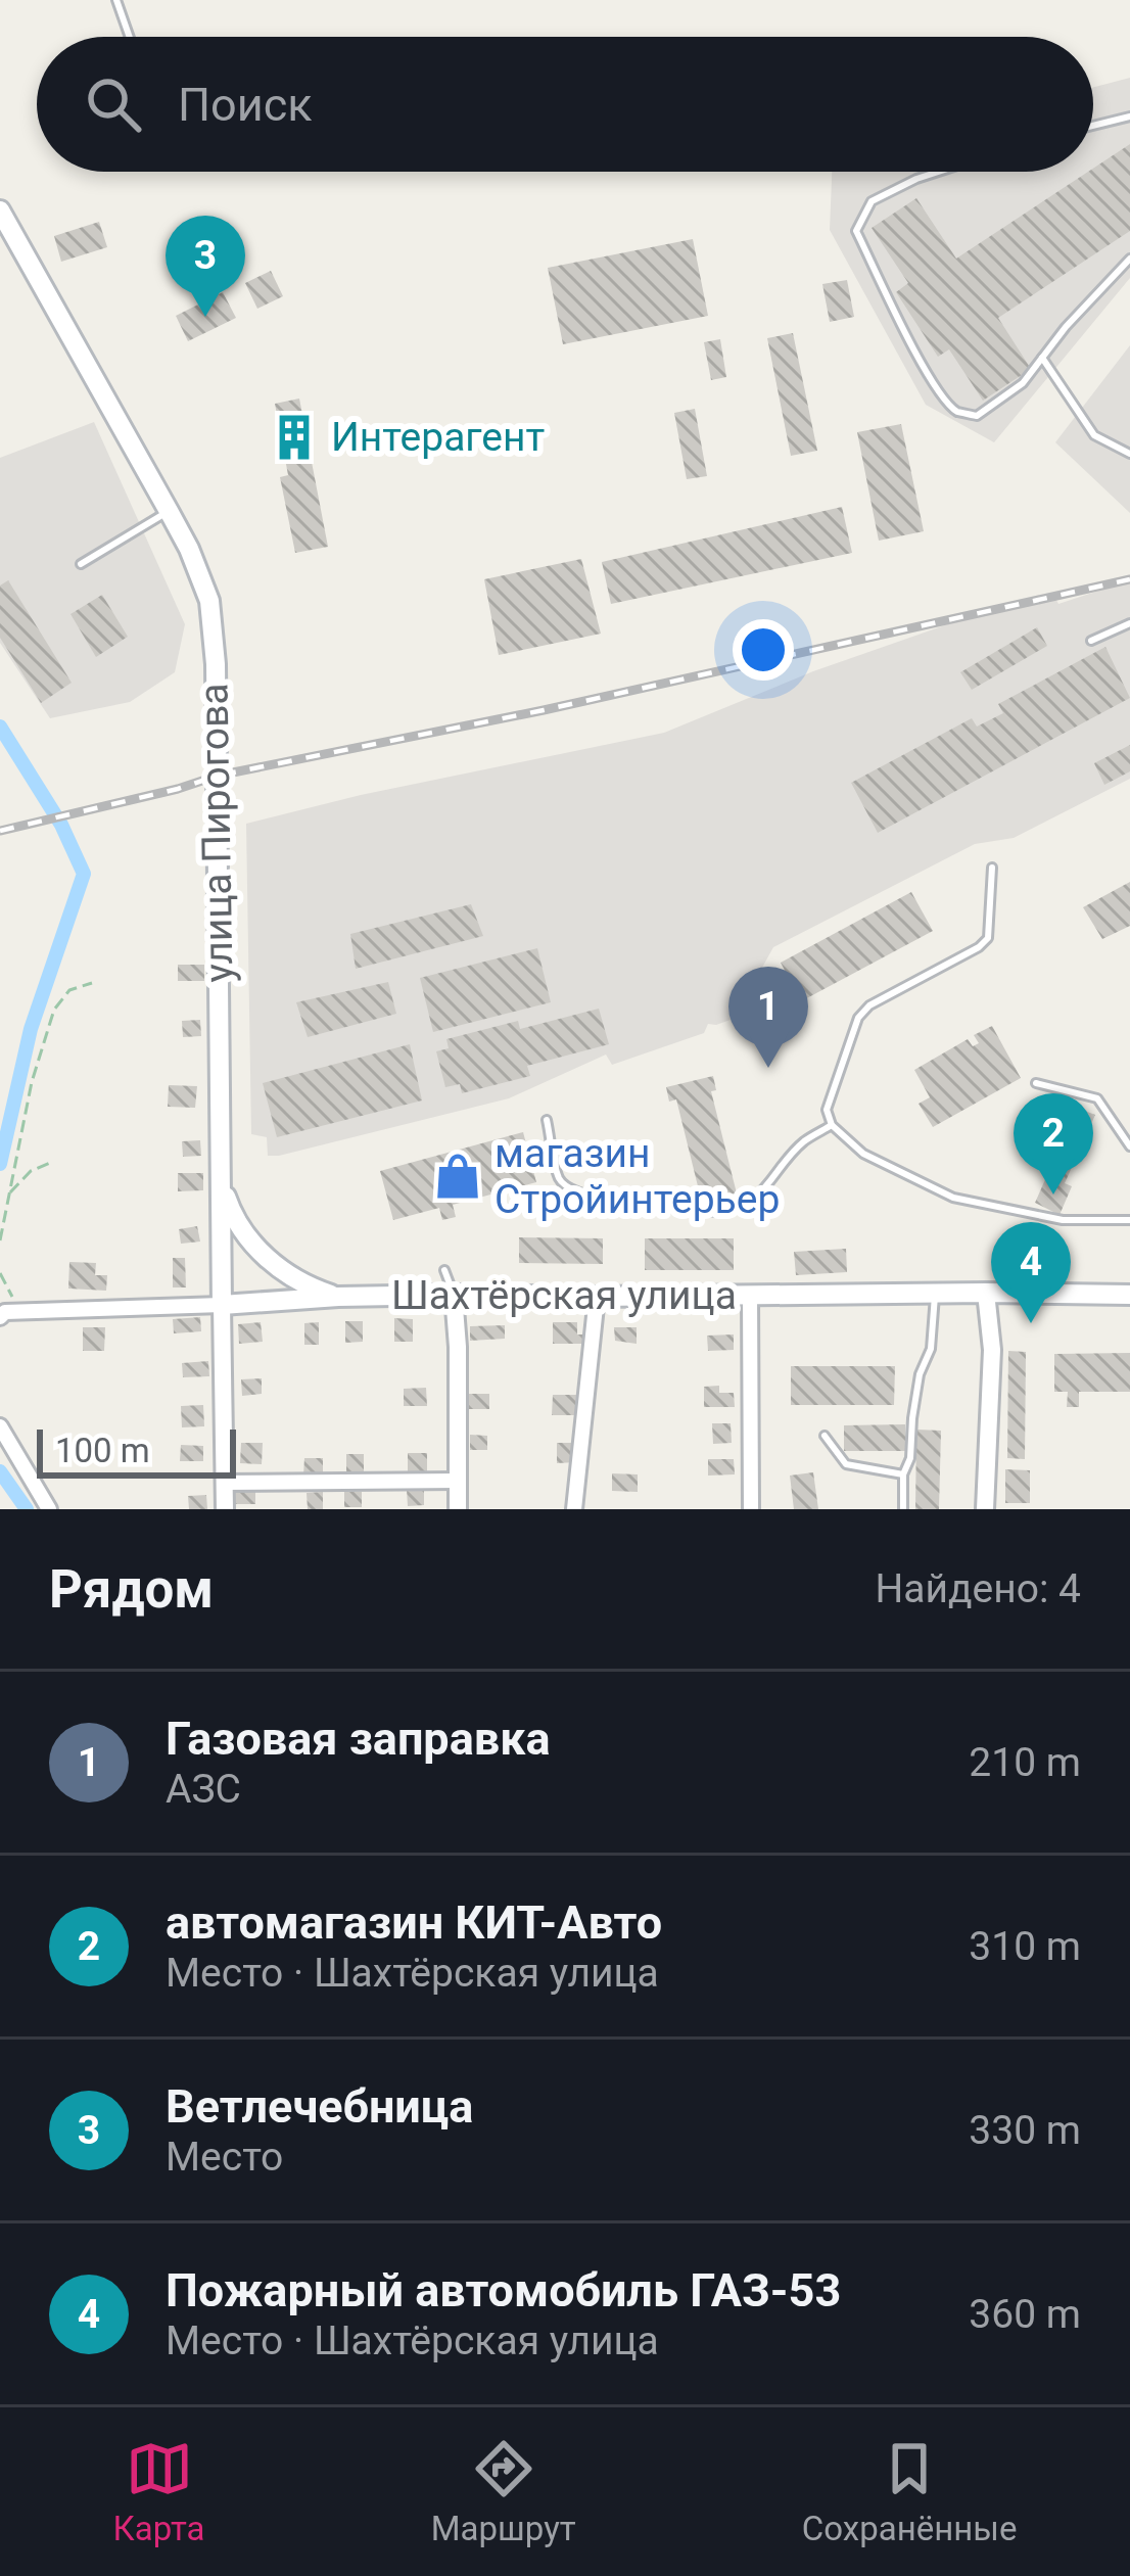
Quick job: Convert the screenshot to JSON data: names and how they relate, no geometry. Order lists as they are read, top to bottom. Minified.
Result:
{"streets":{"main road":["улица Пирогова","Шахтёрская улица"]},"crossings":[["улица Пирогова","Шахтёрская улица"]],"places":{"building":["Интерагент"],"shop":["магазин Стройинтерьер"]},"scale_bar":"100 m","page":{"search":"Поиск","pins":["3","1","2","4"],"scale":"100 m","heading":["Рядом","Найдено: 4"],"list":[{"mark":"1","name":"Газовая заправка","note":"АЗС","value":"210 m"},{"mark":"2","name":"автомагазин КИТ-Авто","note":"Место · Шахтёрская улица","value":"310 m"},{"mark":"3","name":"Ветлечебница","note":"Место","value":"330 m"},{"mark":"4","name":"Пожарный автомобиль ГАЗ-53","note":"Место · Шахтёрская улица","value":"360 m"}],"nav":["Карта","Маршрут","Сохранённые"]}}
